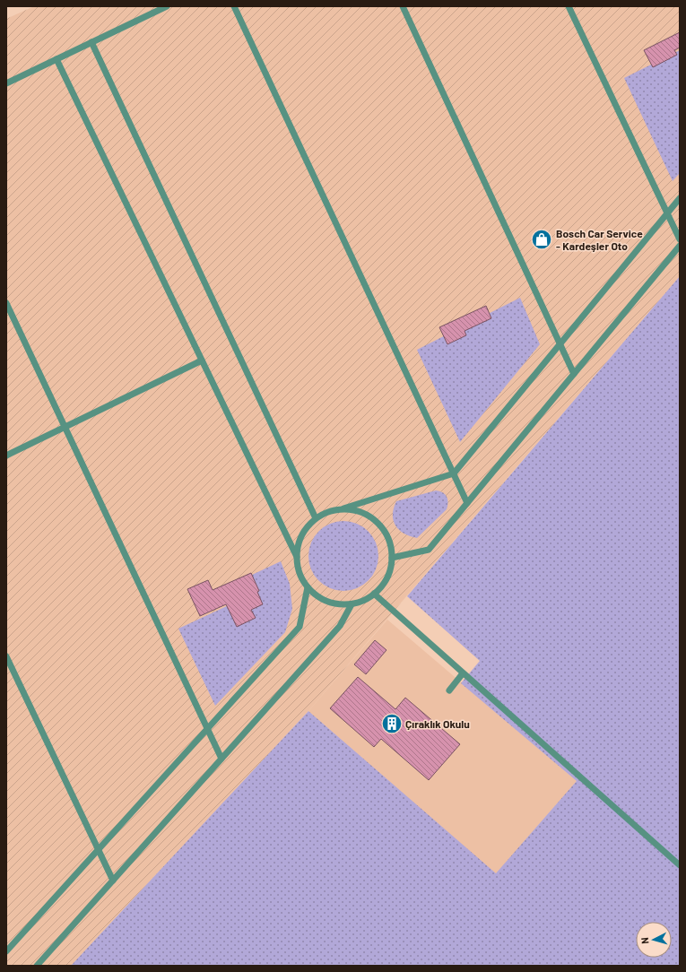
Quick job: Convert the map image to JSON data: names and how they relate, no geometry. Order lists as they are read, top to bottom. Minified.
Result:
{"places":{"shop":["Bosch Car Service - Kardeşler Oto"],"building":["Çıraklık Okulu"]},"north":"left"}
